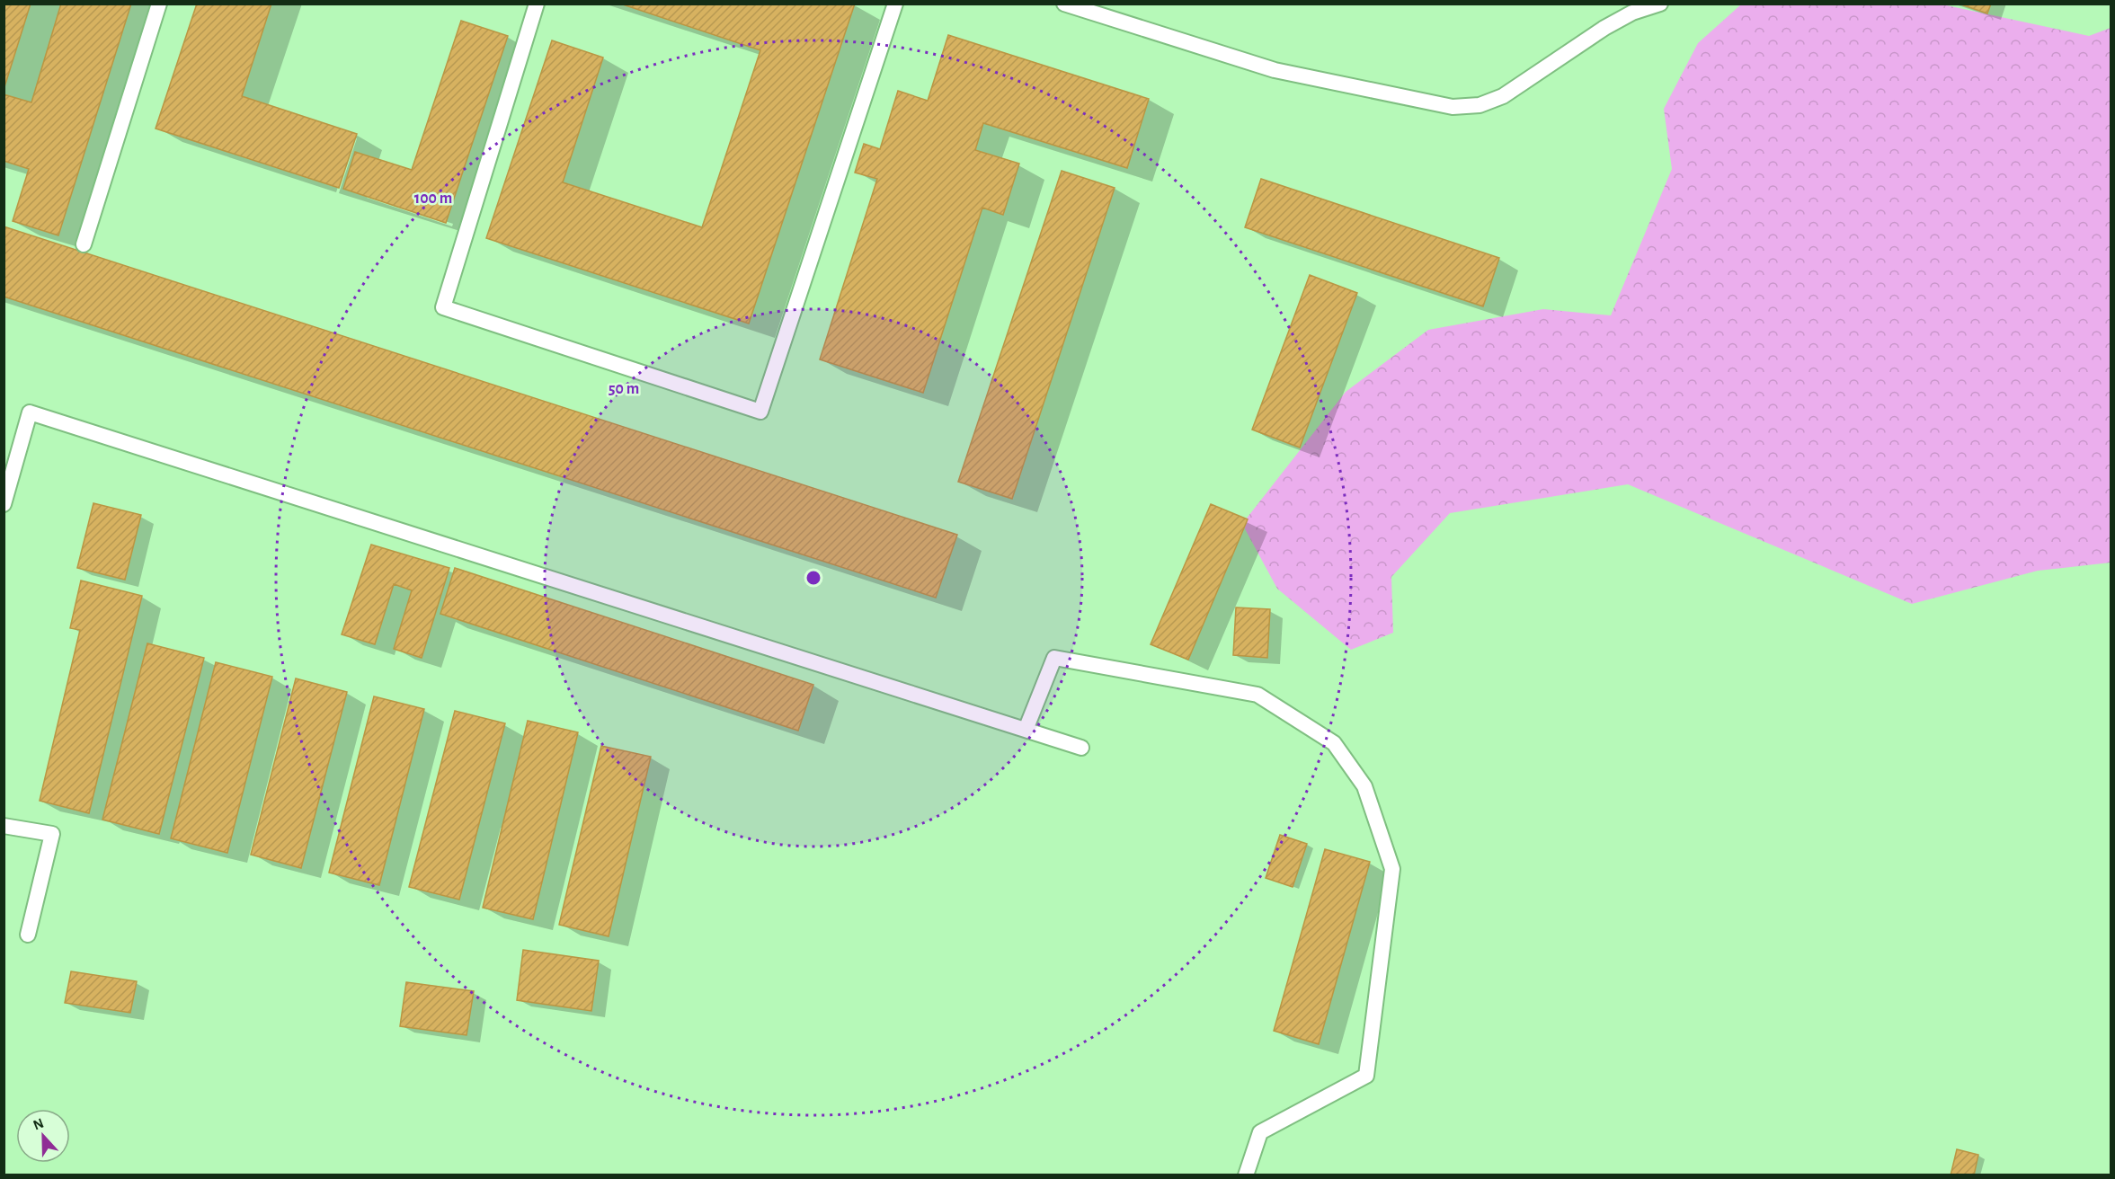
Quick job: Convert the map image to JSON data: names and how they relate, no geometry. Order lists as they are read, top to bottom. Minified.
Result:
{"north":"top","rings":["100 m","50 m"]}
